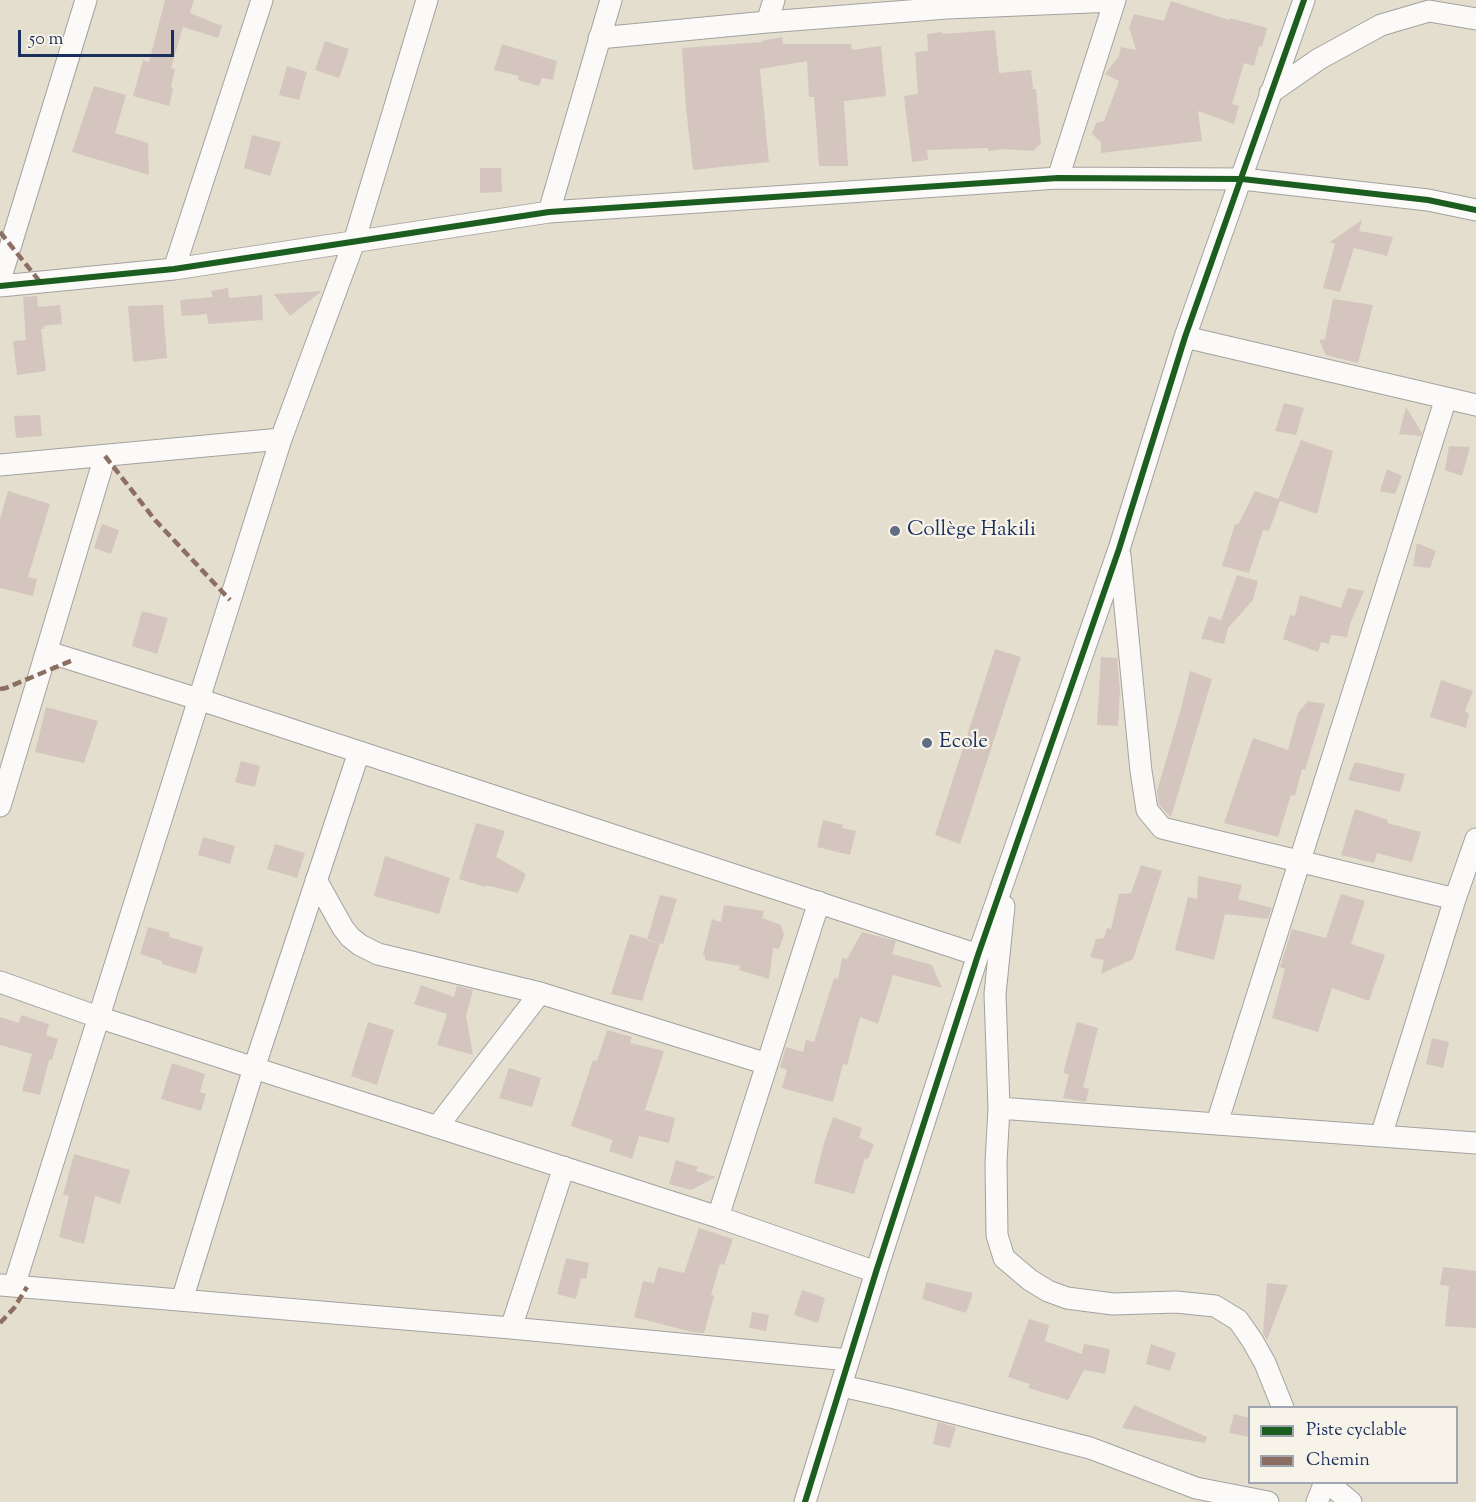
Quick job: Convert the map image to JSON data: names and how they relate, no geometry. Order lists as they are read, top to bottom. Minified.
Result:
{"places":["Collège Hakili","Ecole"],"legend":["Piste cyclable","Chemin"],"scale_bar":"50 m"}
